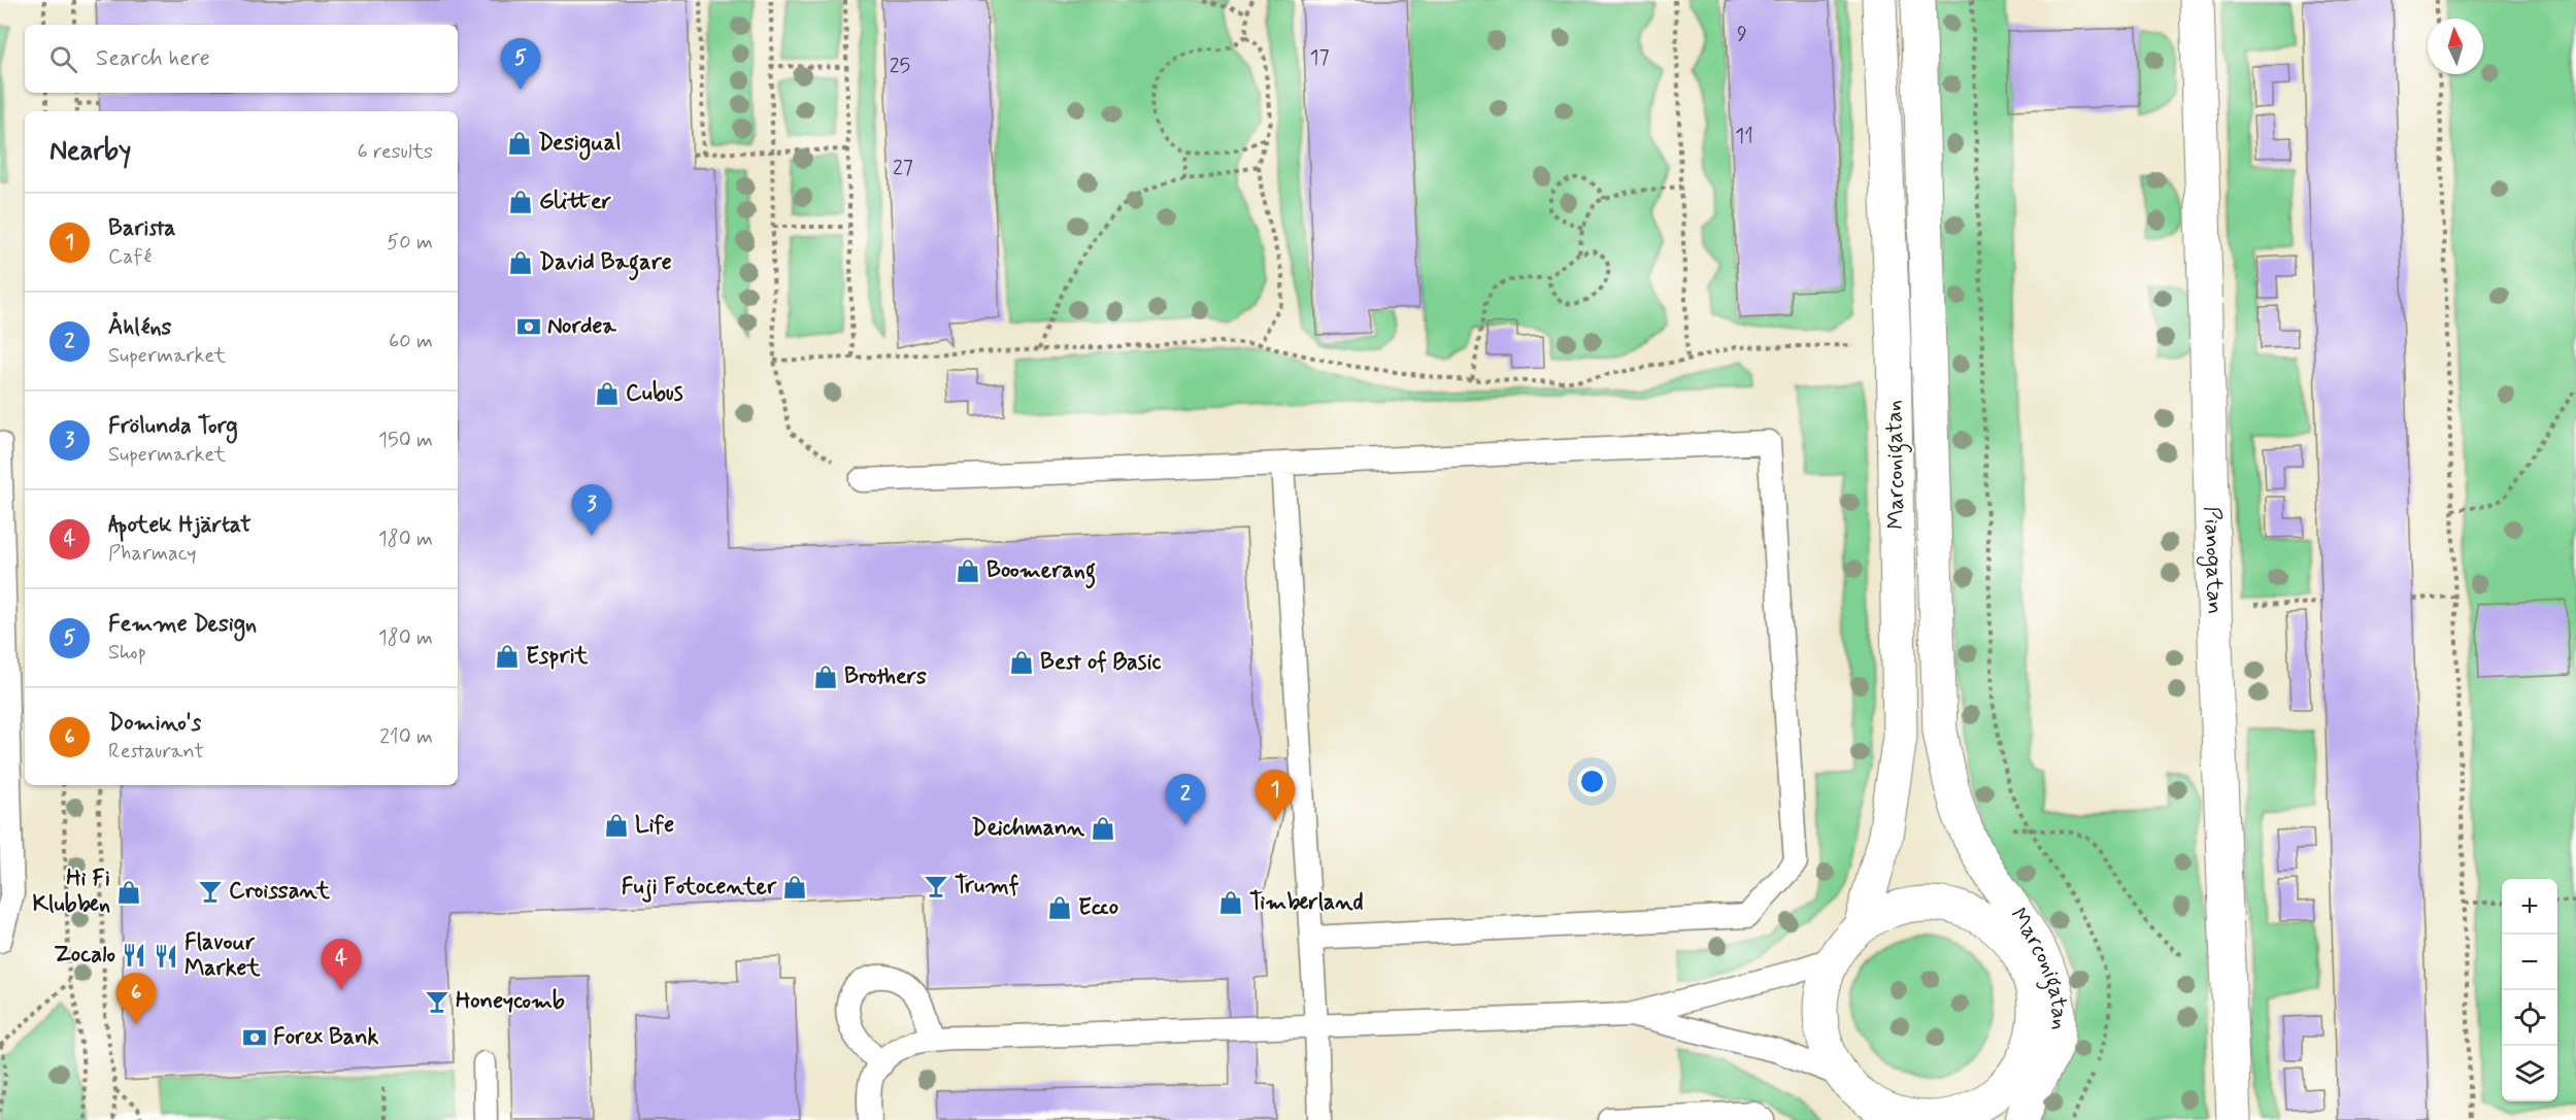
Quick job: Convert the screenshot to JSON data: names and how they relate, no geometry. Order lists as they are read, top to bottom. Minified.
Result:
{"streets":{"street":["Marconigatan","Pianogatan"]},"places":{"shop":["Desigual","Glitter","David Bagare","Cubus","Boomerang","Esprit","Best of Basic","Brothers","Life","Deichmann","Fuji Fotocenter","Hi Fi Klubben","Timberland","Ecco"],"bank":["Nordea","Forex Bank"],"bar":["Trumf","Croissant","Honeycomb"],"restaurant":["Zocalo","Flavour Market"]},"house_numbers":["9","17","25","11","27"],"north":"top","page":{"search":"Search here","pins":["5","3","1","2","4","6"],"heading":["Nearby","6 results"],"list":[{"mark":"1","name":"Barista","note":"Café","value":"50 m"},{"mark":"2","name":"Åhléns","note":"Supermarket","value":"60 m"},{"mark":"3","name":"Frölunda Torg","note":"Supermarket","value":"150 m"},{"mark":"4","name":"Apotek Hjärtat","note":"Pharmacy","value":"180 m"},{"mark":"5","name":"Femme Design","note":"Shop","value":"180 m"},{"mark":"6","name":"Domino's","note":"Restaurant","value":"210 m"}],"map_buttons":["+","−"]}}
